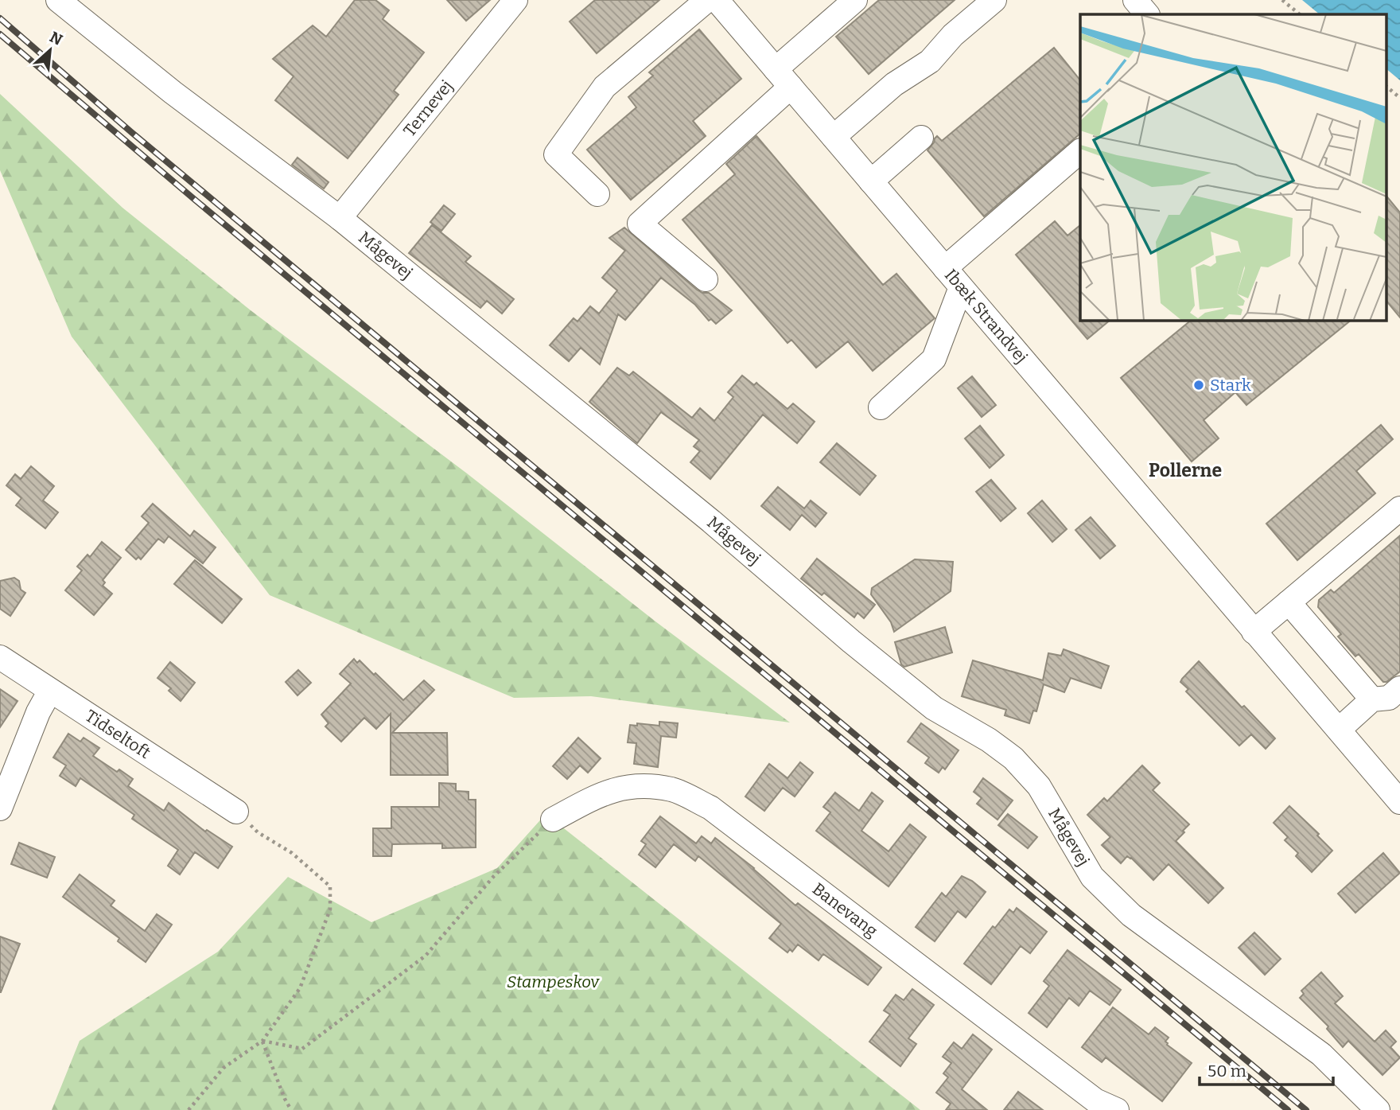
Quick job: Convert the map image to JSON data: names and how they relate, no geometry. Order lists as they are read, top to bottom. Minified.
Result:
{"streets":{"street":["Ternevej","Mågevej","Ibæk Strandvej","Tidseltoft","Banevang"]},"crossings":[["Ternevej","Mågevej"]],"districts":["Pollerne"],"parks":["Stampeskov"],"places":["Stark"],"scale_bar":"50 m","north":"top right"}
